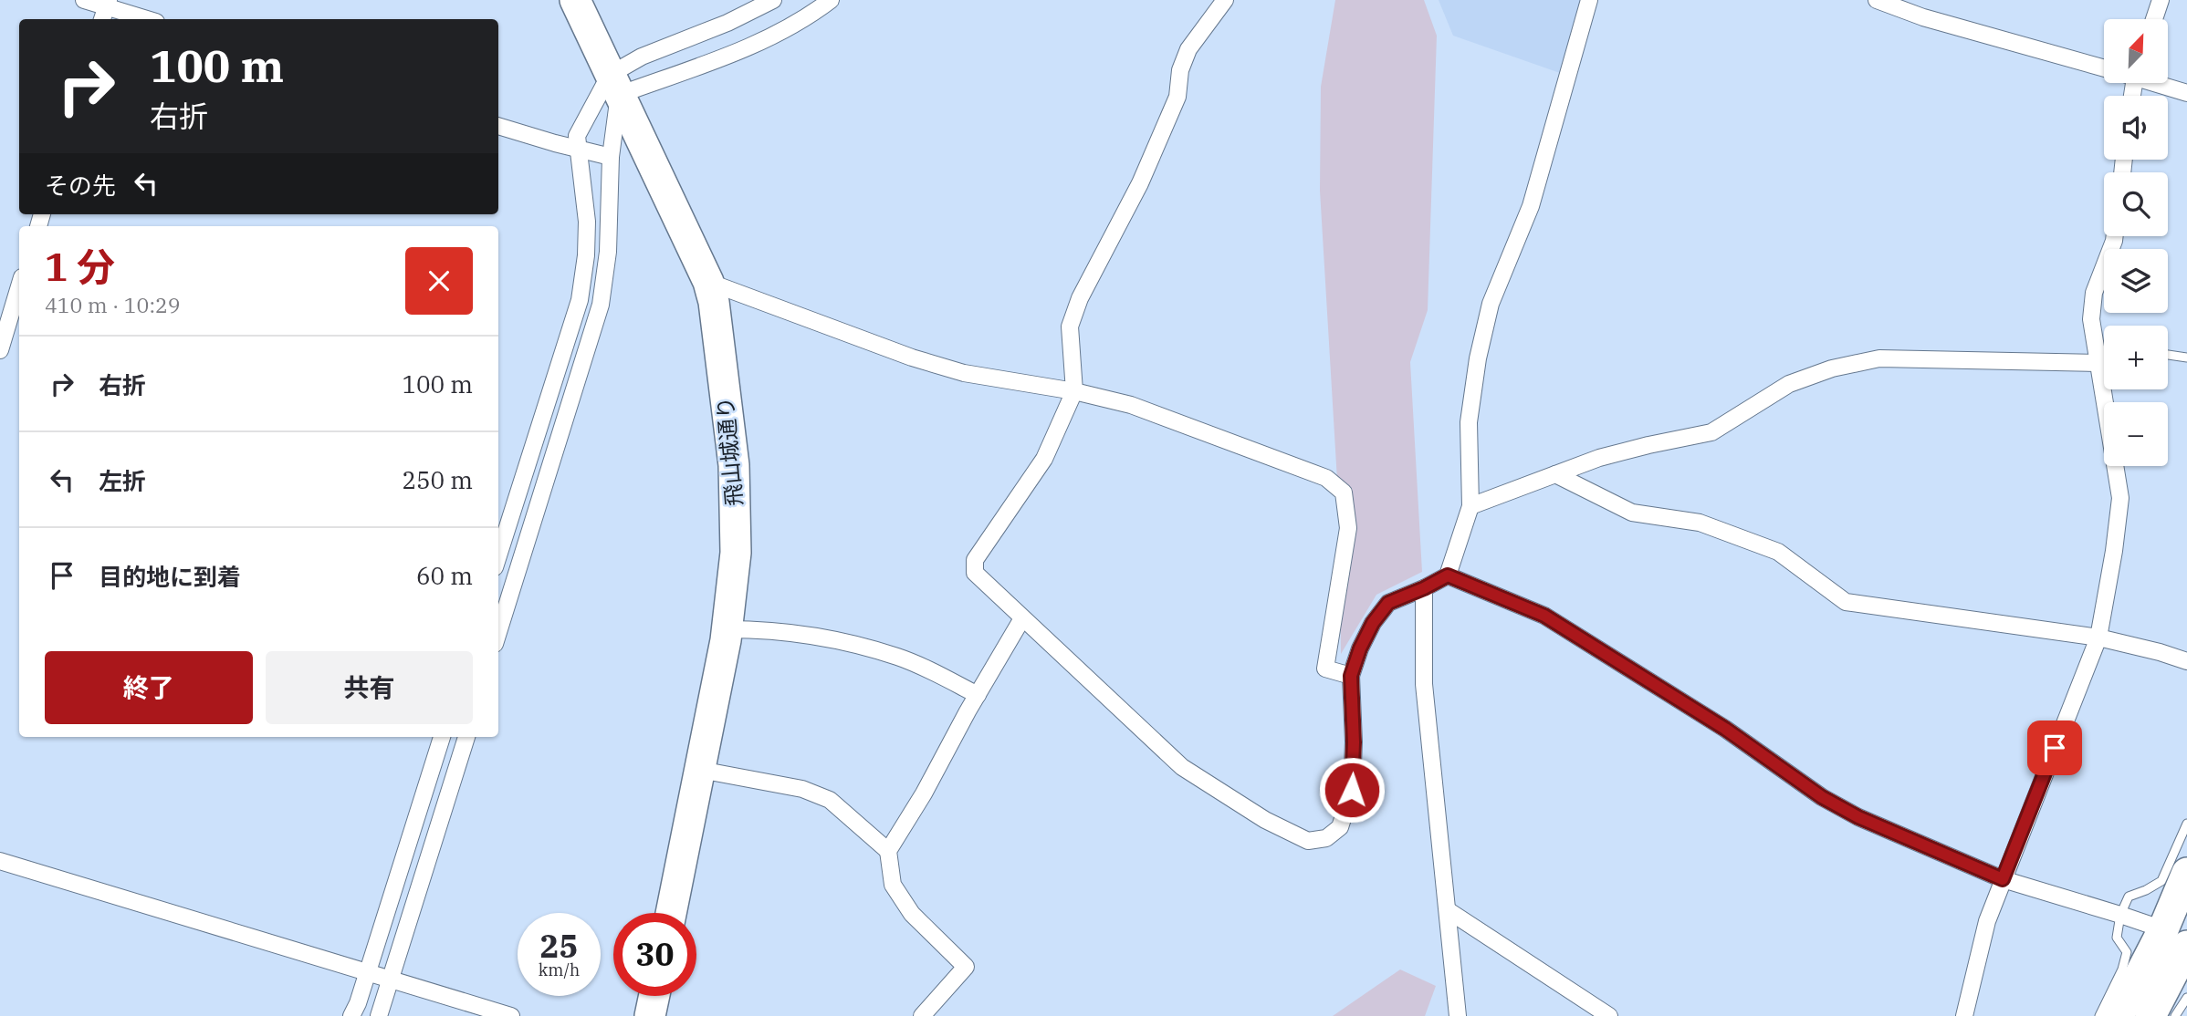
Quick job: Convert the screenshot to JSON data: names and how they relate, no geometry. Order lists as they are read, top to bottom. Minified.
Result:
{"streets":{"highway":["飛山城通り"]},"north":"top right","page":{"map_buttons":["+","−"],"turn":["100 m","右折"],"then":"その先","heading":["1 分","410 m · 10:29"],"list":[{"name":"右折","value":"100 m"},{"name":"左折","value":"250 m"},{"name":"目的地に到着","value":"60 m"}],"buttons":["終了","共有"],"speed":"25 km/h","limit":"30"}}
